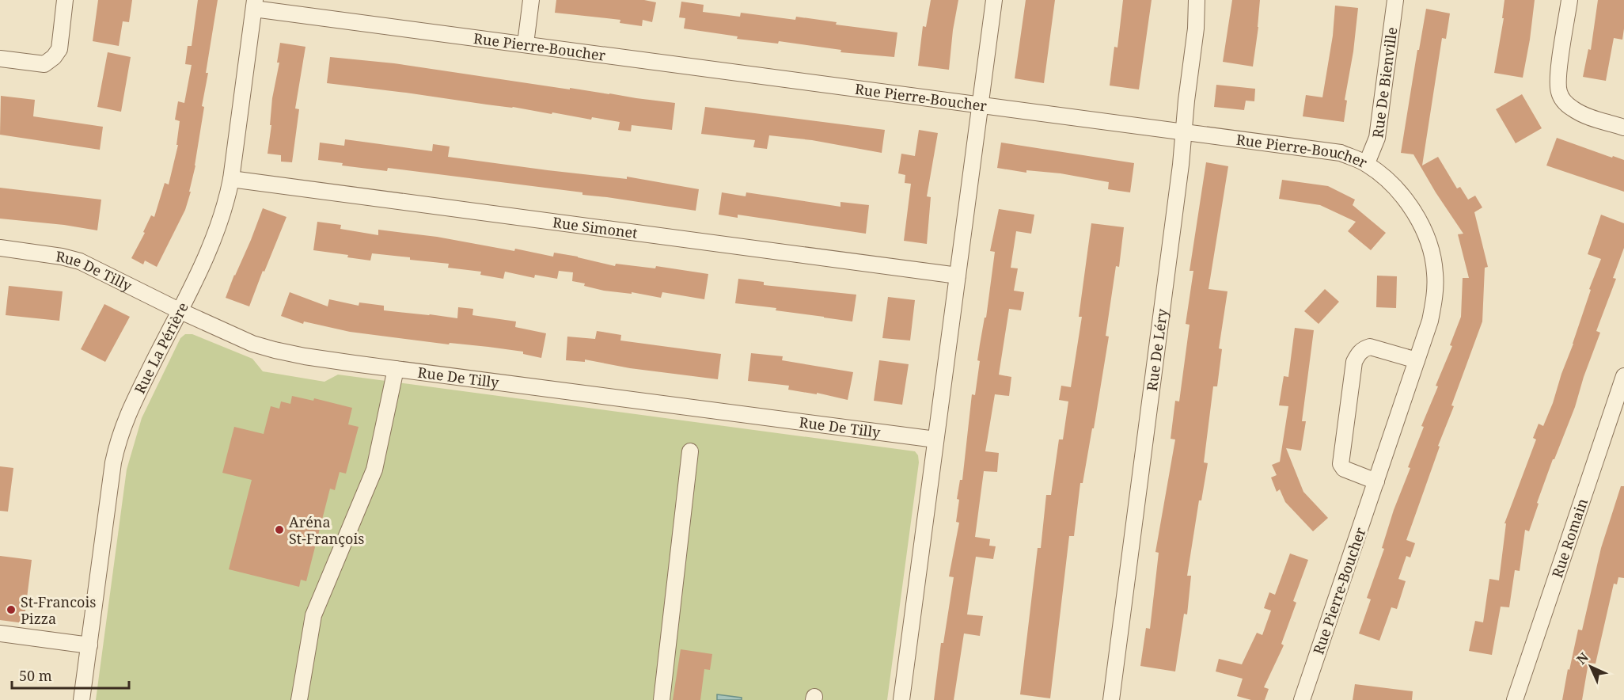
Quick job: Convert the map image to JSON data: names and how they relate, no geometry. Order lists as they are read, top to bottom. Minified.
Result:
{"streets":{"street":["Rue Pierre-Boucher","Rue De Bienville","Rue Simonet","Rue De Tilly","Rue La Périère","Rue De Léry","Rue Romain"]},"crossings":[["Rue Pierre-Boucher","Rue De Bienville"],["Rue Pierre-Boucher","Rue La Périère"],["Rue Pierre-Boucher","Rue De Léry"],["Rue Simonet","Rue La Périère"],["Rue De Tilly","Rue La Périère"]],"places":["Aréna St-François","St-Francois Pizza"],"scale_bar":"50 m","north":"top left"}
